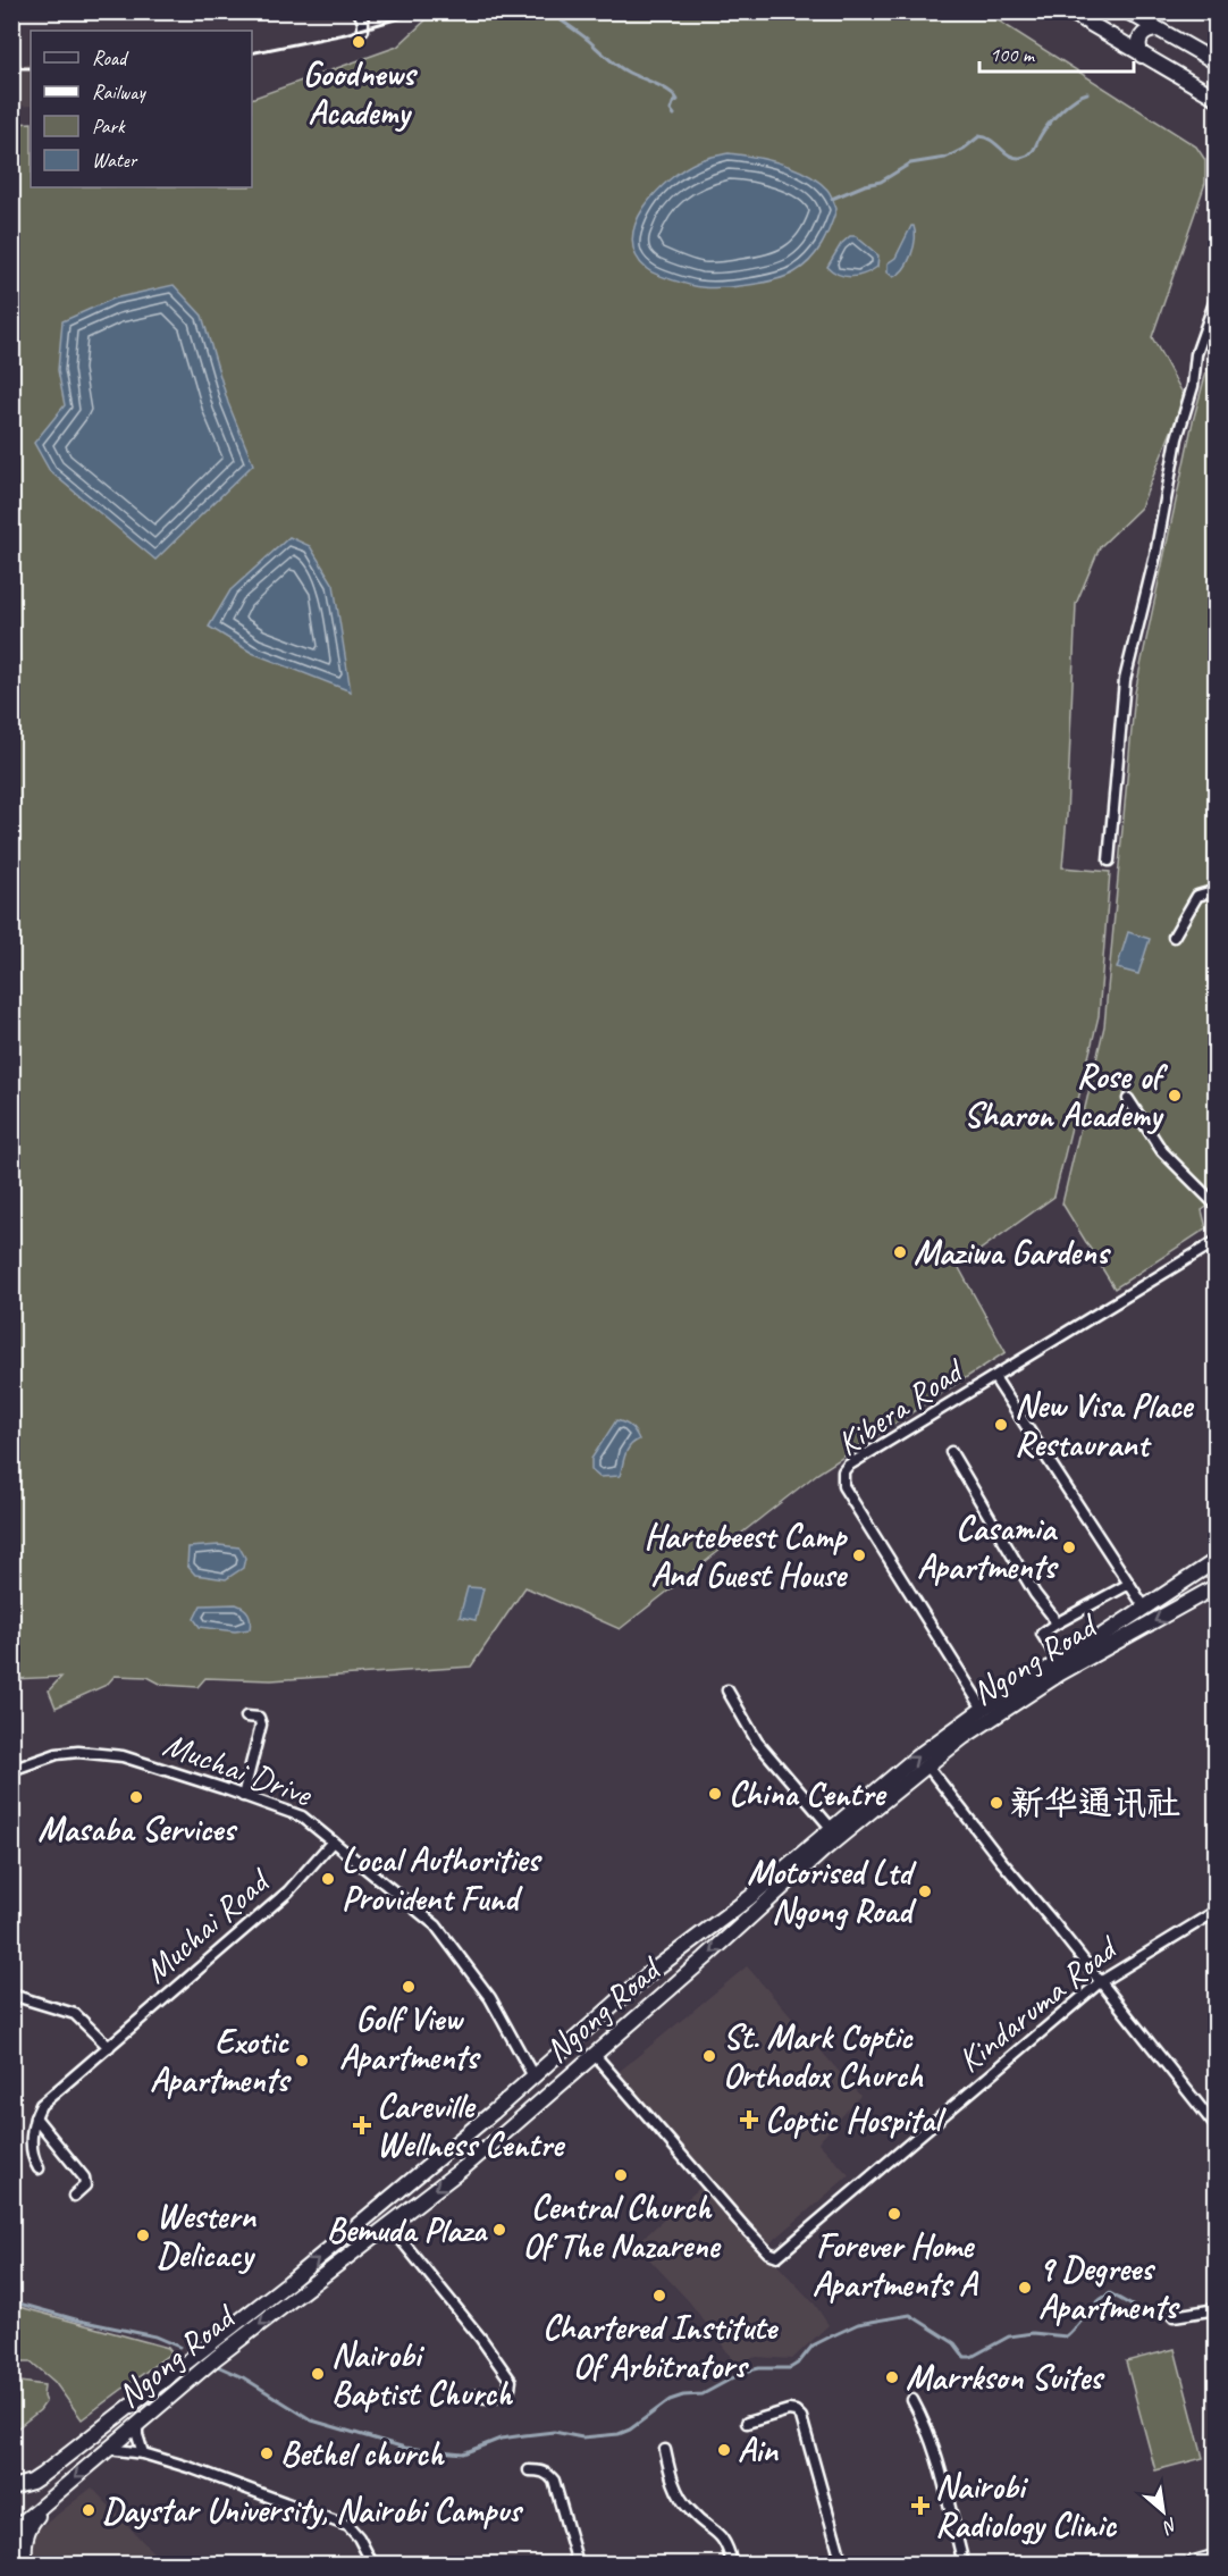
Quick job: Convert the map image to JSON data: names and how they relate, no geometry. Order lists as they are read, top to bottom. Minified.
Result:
{"streets":{"main road":["Ngong Road"],"street":["Kibera Road","Muchai Drive","Muchai Road","Kindaruma Road"]},"crossings":[["Kibera Road","Ngong Road"],["Ngong Road","Muchai Drive"],["Ngong Road","Kindaruma Road"],["Muchai Drive","Muchai Road"]],"places":{"other":["Goodnews Academy","Rose of Sharon Academy","Maziwa Gardens","New Visa Place Restaurant","Casamia Apartments","Hartebeest Camp And Guest House","China Centre","Masaba Services","新华通讯社","Local Authorities Provident Fund","Motorised Ltd Ngong Road","Golf View Apartments","St. Mark Coptic Orthodox Church","Exotic Apartments","Central Church Of The Nazarene","Forever Home Apartments A","Bemuda Plaza","Western Delicacy","9 Degrees Apartments","Chartered Institute Of Arbitrators","Nairobi Baptist Church","Marrkson Suites","Ain","Bethel church","Daystar University, Nairobi Campus"],"health":["Coptic Hospital","Careville Wellness Centre","Nairobi Radiology Clinic"]},"legend":["Road","Railway","Park","Water"],"scale_bar":"100 m","north":"bottom right"}
